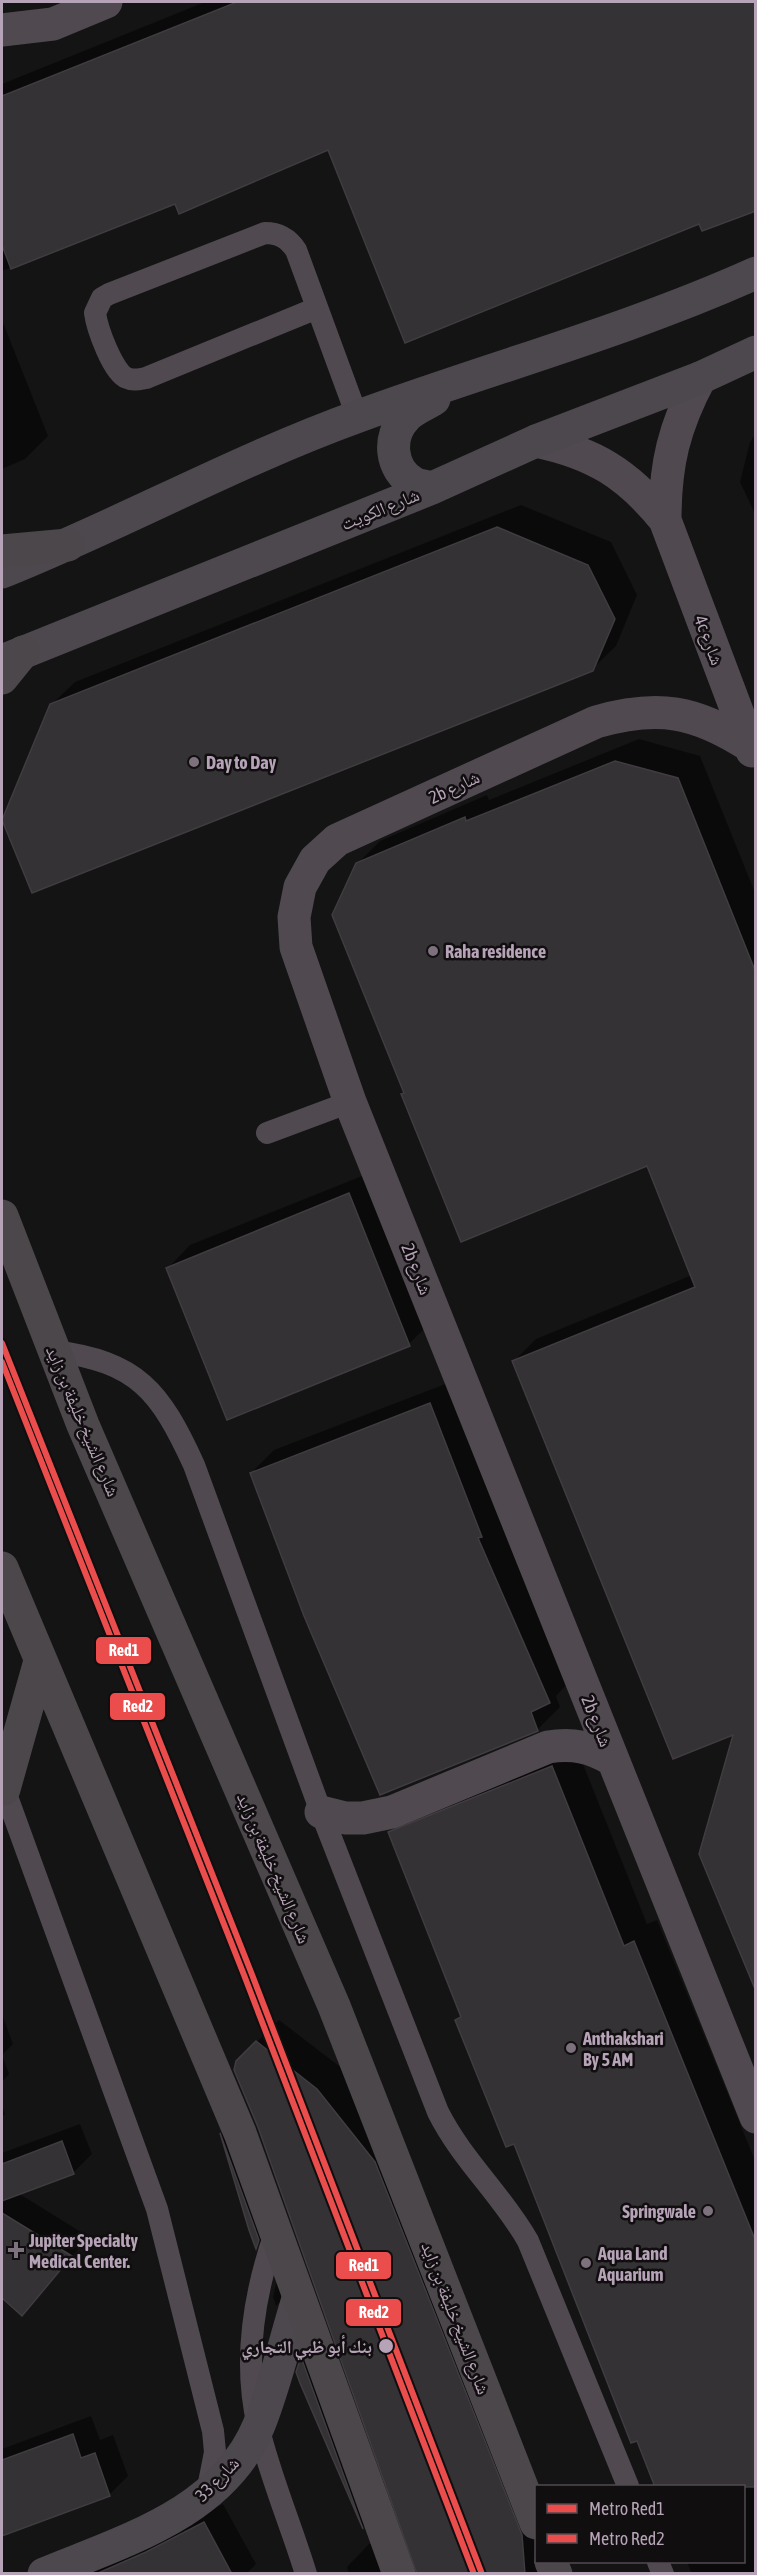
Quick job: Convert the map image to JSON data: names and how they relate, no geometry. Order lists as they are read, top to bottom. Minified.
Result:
{"streets":{"main road":["شارع الكويت","شارع الشيخ خليفة بن زايد","شارع 33"],"street":["4c شارع","2b شارع"]},"crossings":[["شارع الكويت","4c شارع"],["4c شارع","2b شارع"]],"places":{"other":["Day to Day","Raha residence","Anthakshari By 5 AM","Springwale","Aqua Land Aquarium","بنك أبو ظبي التجاري"],"health":["Jupiter Specialty Medical Center."]},"lines":["metro line Red1","metro line Red2"],"legend":["Metro Red1","Metro Red2"]}
